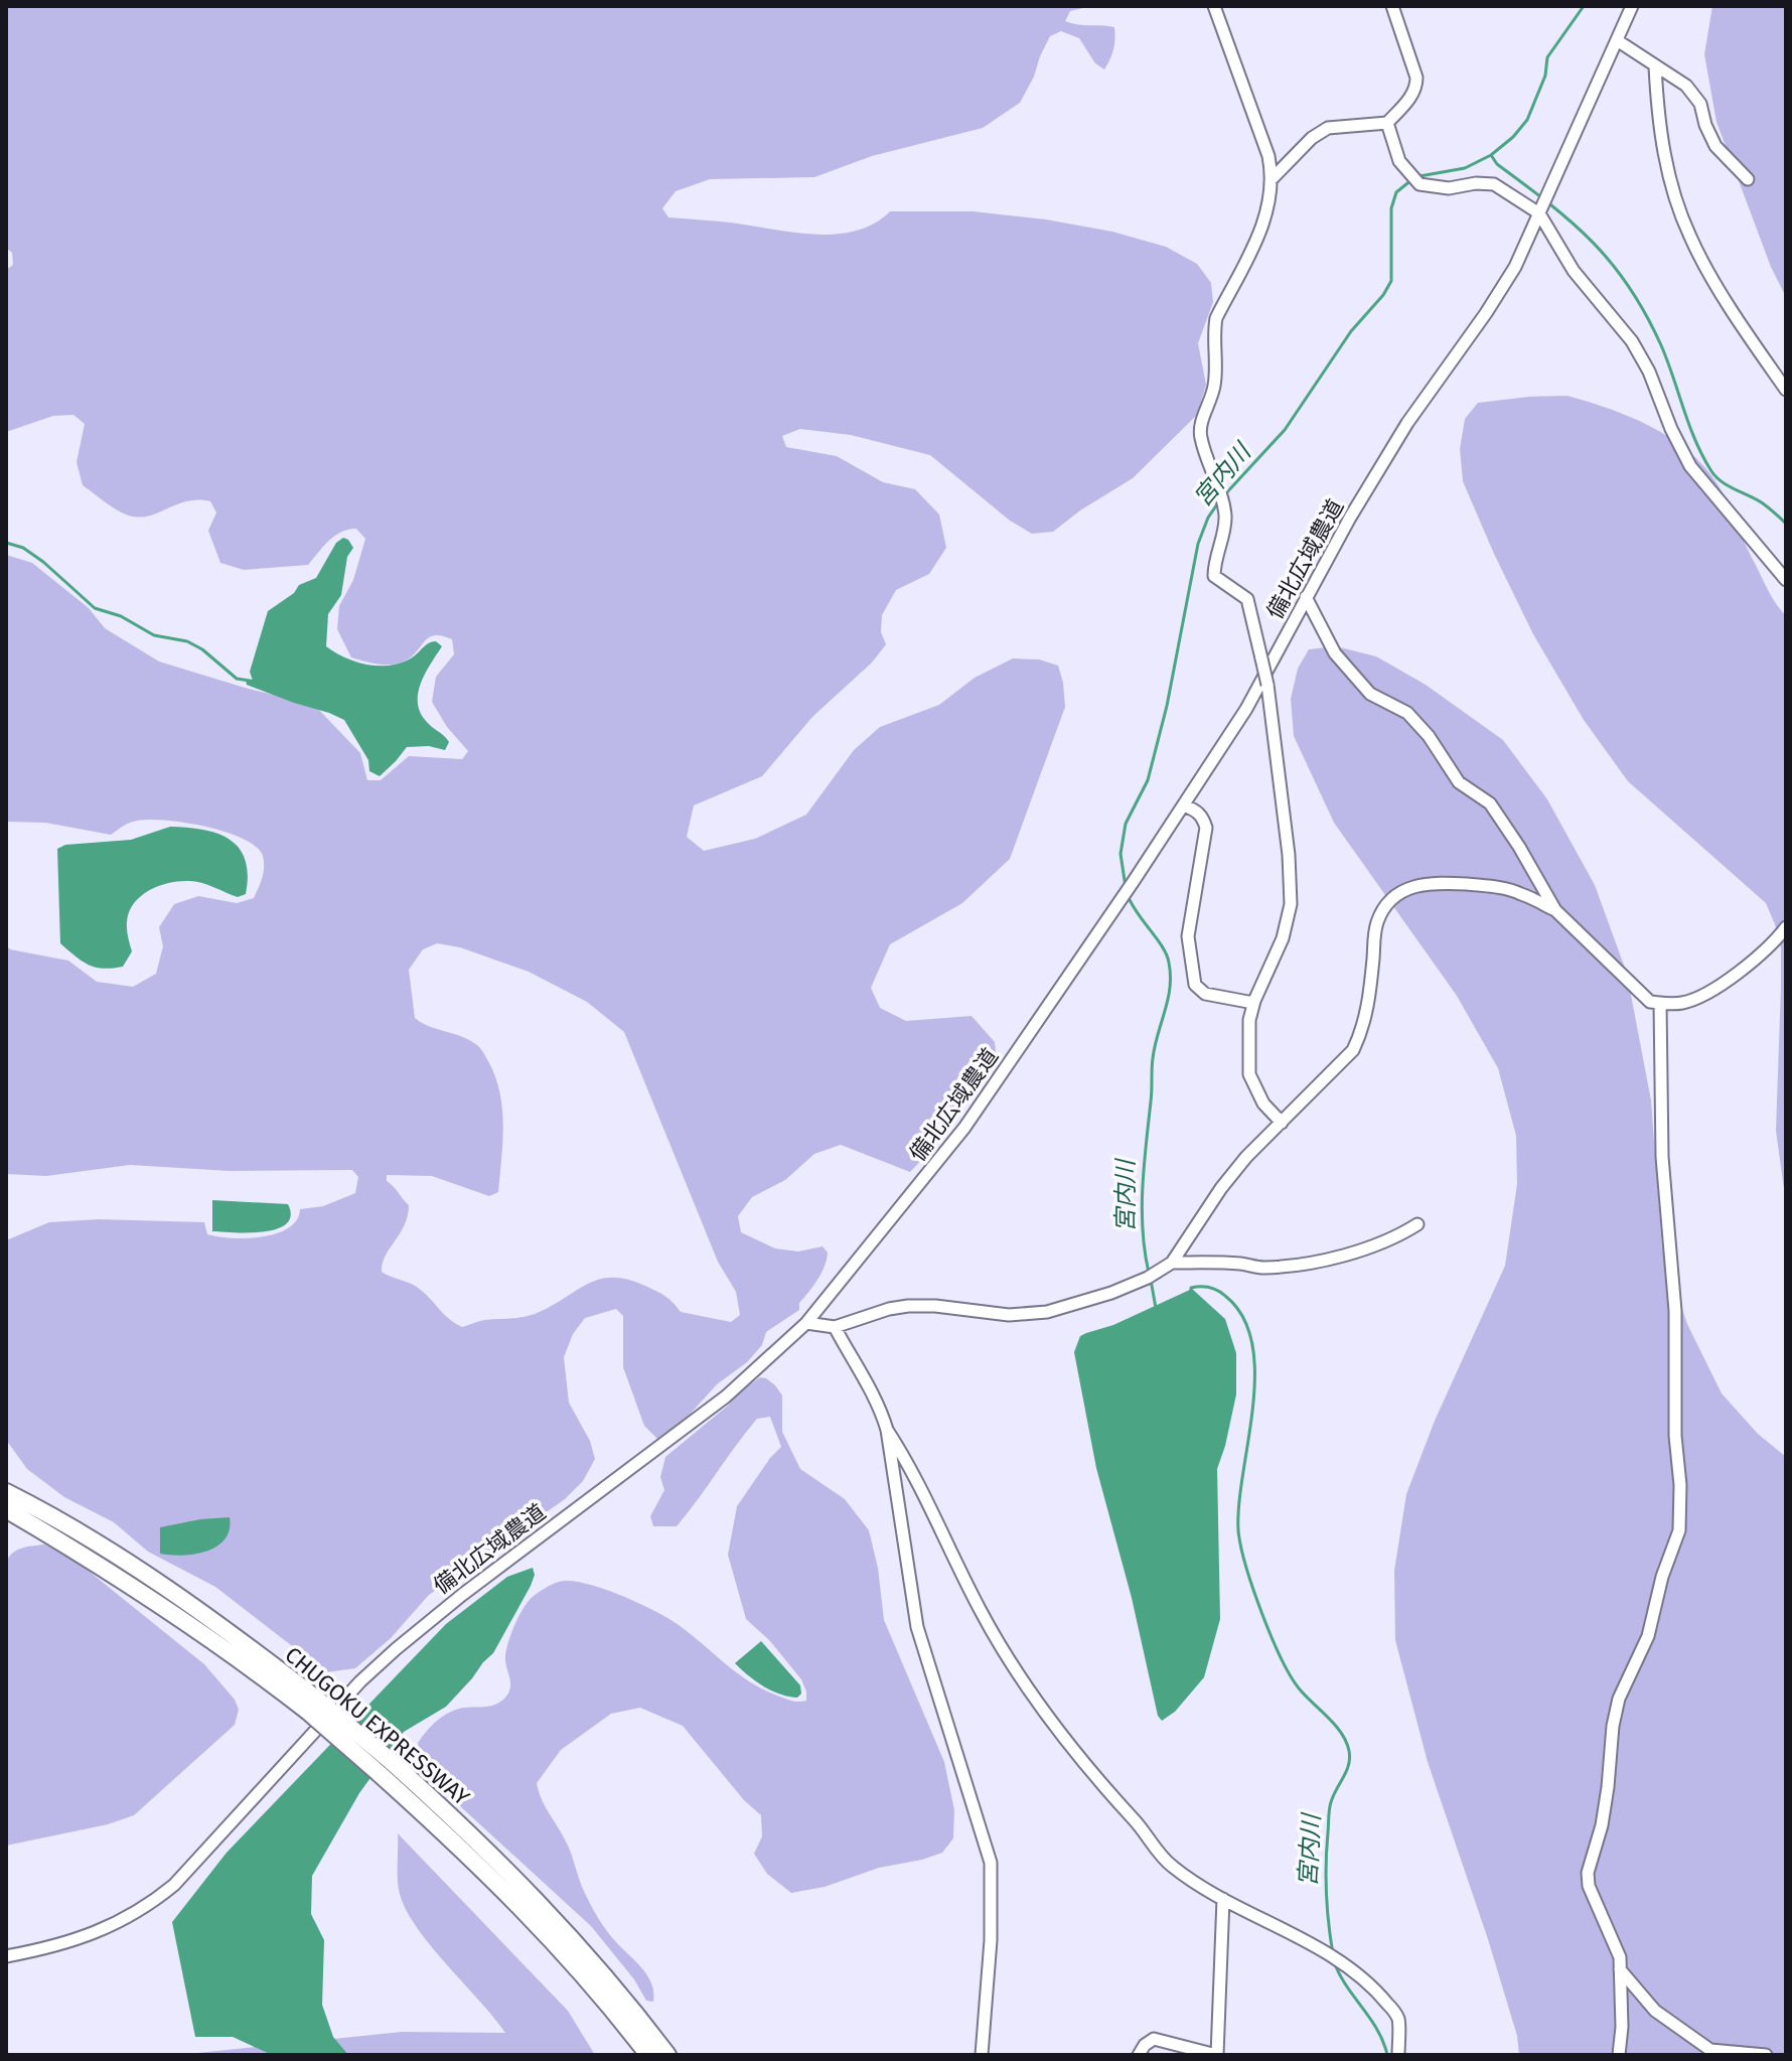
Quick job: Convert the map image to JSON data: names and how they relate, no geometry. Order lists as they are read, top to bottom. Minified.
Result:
{"streets":{"highway":["CHUGOKU EXPRESSWAY"],"street":["備北広域農道"]},"water":["宮内川"]}
